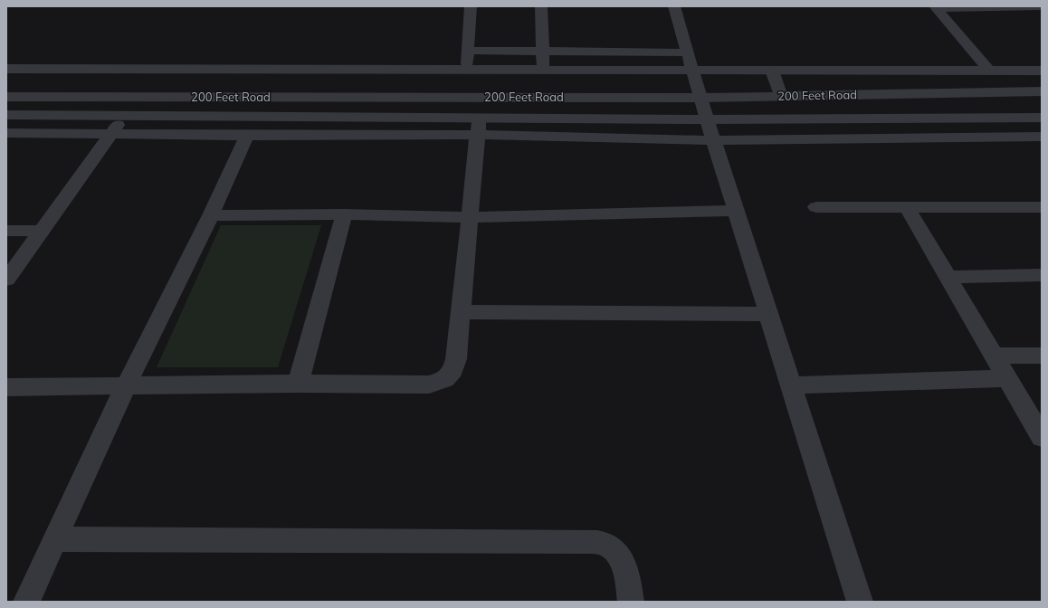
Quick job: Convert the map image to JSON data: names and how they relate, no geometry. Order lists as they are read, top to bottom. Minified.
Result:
{"streets":{"street":["200 Feet Road"]}}
